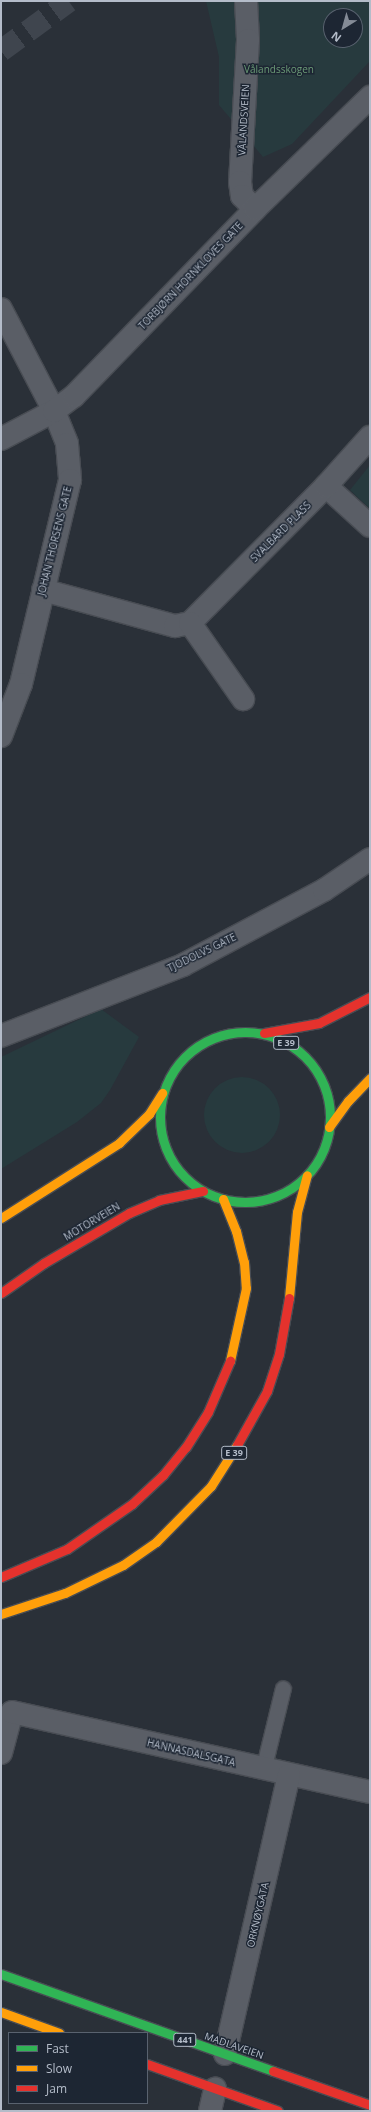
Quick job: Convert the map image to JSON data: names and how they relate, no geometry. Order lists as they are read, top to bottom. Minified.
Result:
{"streets":{"main road":["E 39","MOTORVEIEN","441","MADLAVEIEN"],"street":["VÅLANDSVEIEN","TORBJØRN HORNKLOVES GATE","SVALBARD PLASS","JOHAN THORSENS GATE","TJODOLVS GATE","HANNASDALSGATA","ORKNØYGATA"]},"crossings":[["VÅLANDSVEIEN","TORBJØRN HORNKLOVES GATE"],["TORBJØRN HORNKLOVES GATE","JOHAN THORSENS GATE"],["E 39","MOTORVEIEN"],["HANNASDALSGATA","ORKNØYGATA"],["ORKNØYGATA","MADLAVEIEN"]],"parks":["Vålandsskogen"],"legend":["Fast","Slow","Jam"],"north":"bottom left"}
